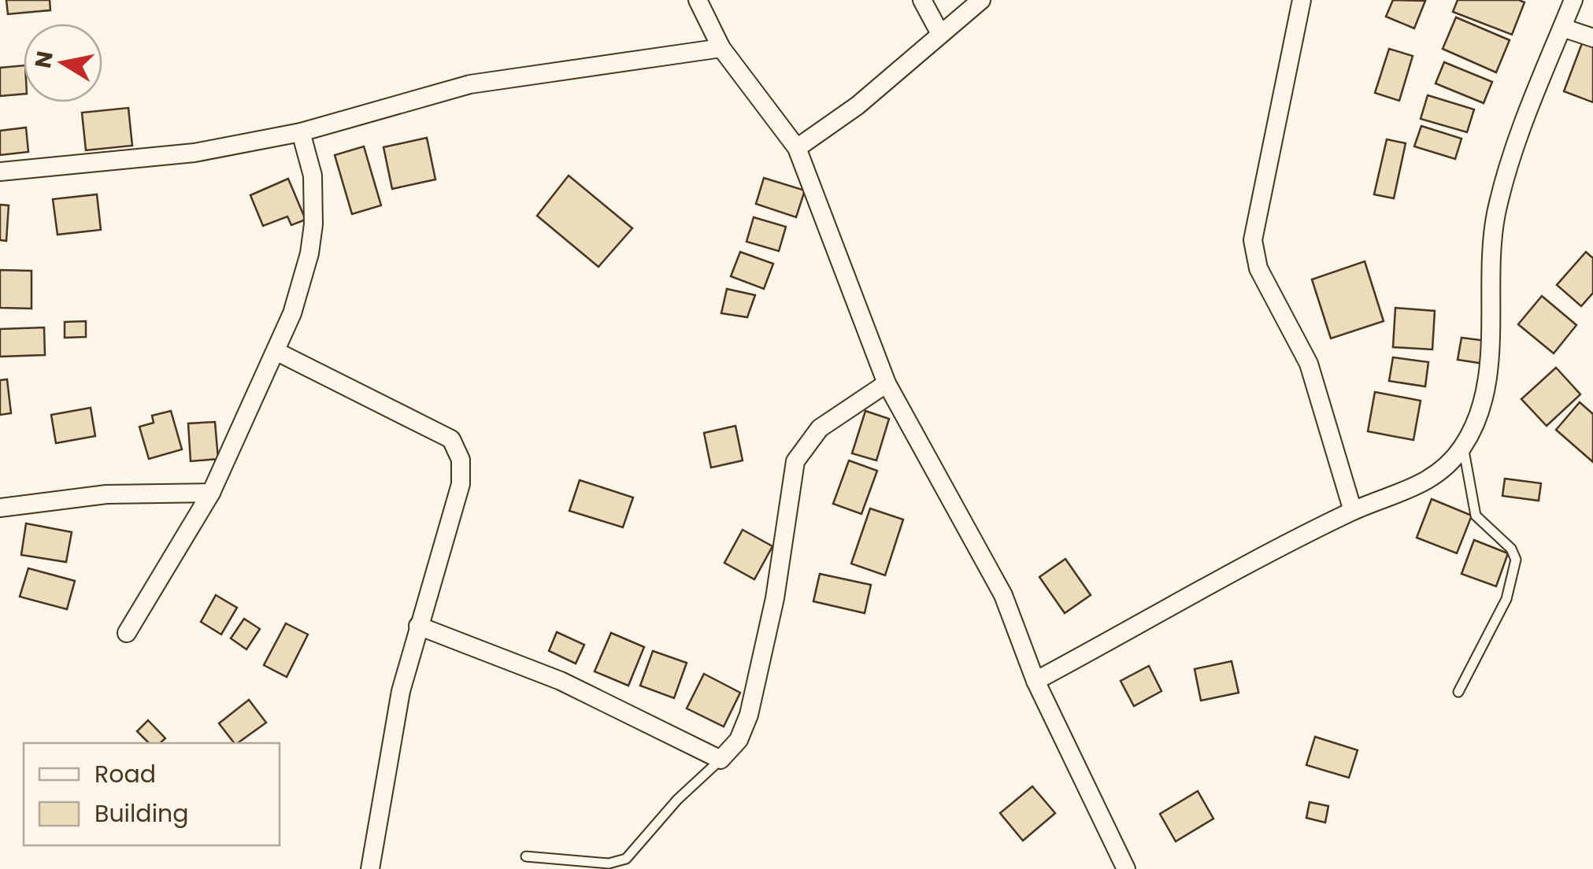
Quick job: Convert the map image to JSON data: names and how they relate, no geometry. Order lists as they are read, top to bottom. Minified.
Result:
{"legend":["Road","Building"],"north":"left"}
